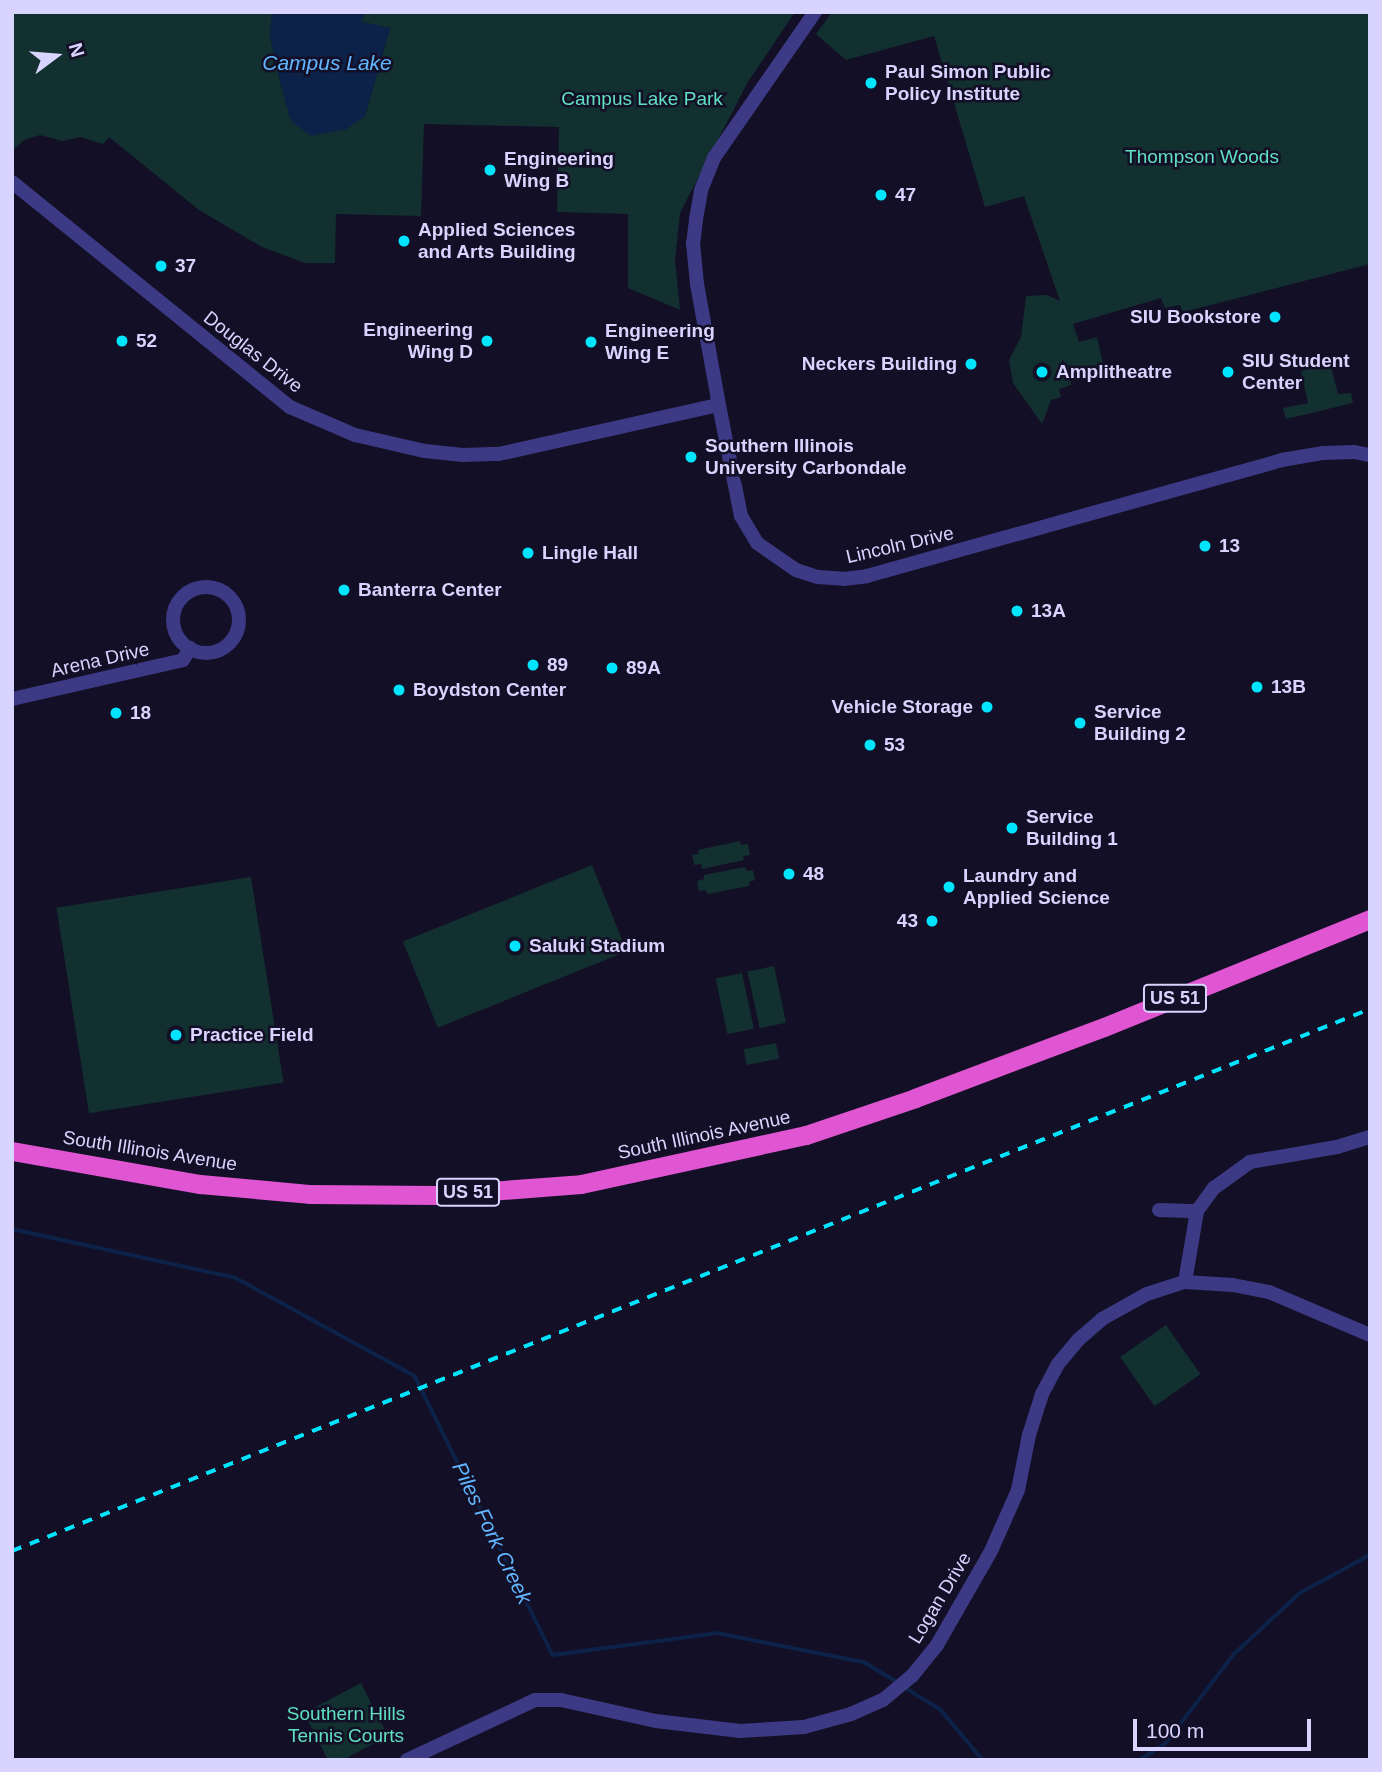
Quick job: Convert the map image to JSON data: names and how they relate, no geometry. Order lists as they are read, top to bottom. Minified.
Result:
{"streets":{"highway":["US 51","South Illinois Avenue"],"street":["Douglas Drive","Lincoln Drive","Arena Drive","Logan Drive"]},"crossings":[["Douglas Drive","Lincoln Drive"]],"water":["Campus Lake","Piles Fork Creek"],"parks":["Campus Lake Park","Thompson Woods","Southern Hills Tennis Courts"],"places":["Paul Simon Public Policy Institute","Engineering Wing B","47","Applied Sciences and Arts Building","37","SIU Bookstore","52","Engineering Wing D","Engineering Wing E","Neckers Building","Amplitheatre","SIU Student Center","Southern Illinois University Carbondale","13","Lingle Hall","Banterra Center","13A","89","89A","13B","Boydston Center","Vehicle Storage","18","Service Building 2","53","Service Building 1","48","Laundry and Applied Science","43","Saluki Stadium","Practice Field"],"scale_bar":"100 m","north":"right"}
